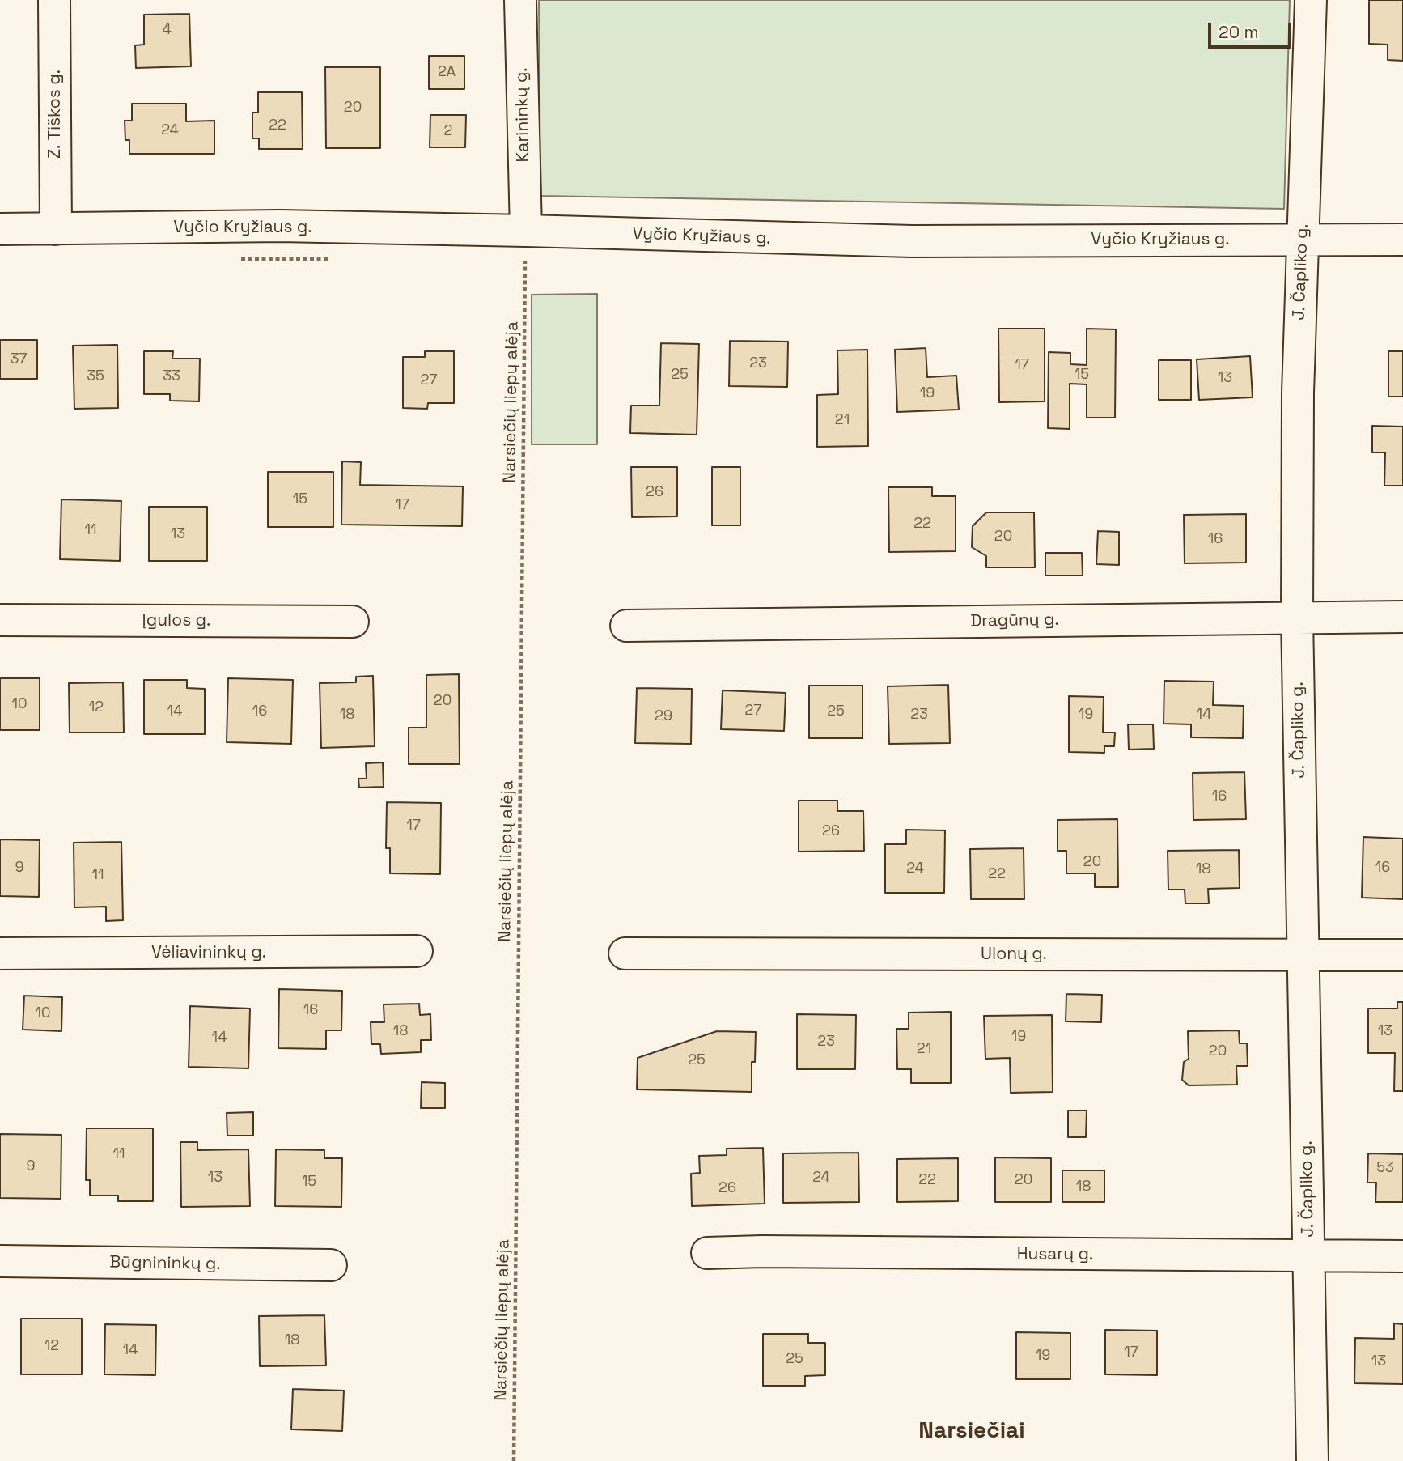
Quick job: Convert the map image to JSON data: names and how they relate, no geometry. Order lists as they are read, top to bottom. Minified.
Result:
{"streets":{"street":["Z. Tiškos g.","Karininkų g.","Vyčio Kryžiaus g.","J. Čapliko g.","Įgulos g.","Dragūnų g.","Vėliavininkų g.","Ulonų g.","Husarų g.","Būgnininkų g."],"path":["Narsiečių liepų alėja"]},"crossings":[["Z. Tiškos g.","Vyčio Kryžiaus g."],["Karininkų g.","Vyčio Kryžiaus g."],["Vyčio Kryžiaus g.","J. Čapliko g."],["J. Čapliko g.","Dragūnų g."],["J. Čapliko g.","Ulonų g."],["J. Čapliko g.","Husarų g."]],"districts":["Narsiečiai"],"house_numbers":["4","2A","20","22","24","2","37","23","17","25","15","35","33","13","27","19","21","26","15","17","22","11","13","20","16","20","10","12","27","14","16","25","18","23","19","14","29","16","17","26","20","9","16","24","18","22","11","16","10","18","13","19","14","23","21","20","25","11","9","53","13","24","22","20","15","18","26","18","12","14","17","19","25","13"],"scale_bar":"20 m"}
